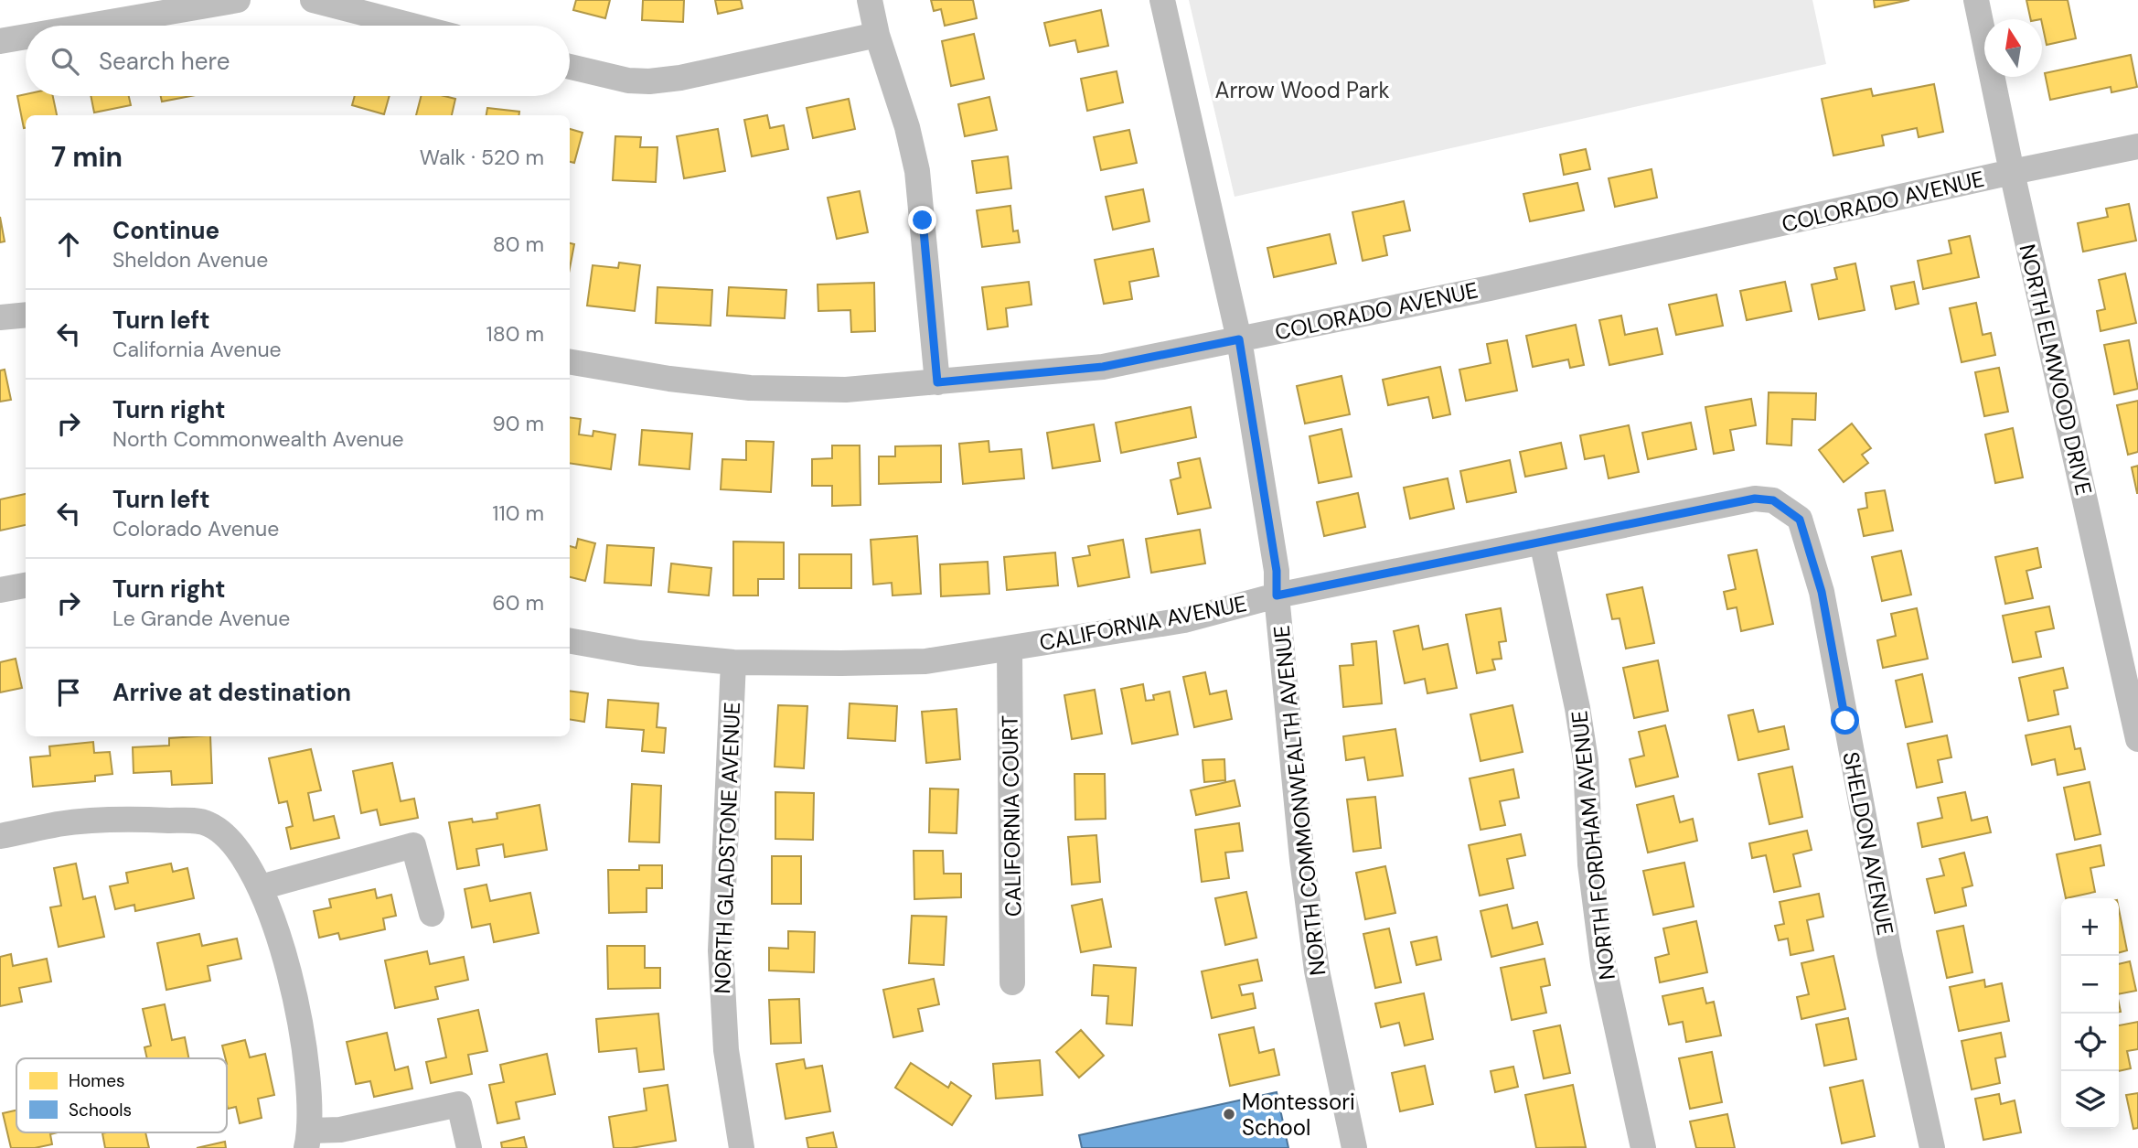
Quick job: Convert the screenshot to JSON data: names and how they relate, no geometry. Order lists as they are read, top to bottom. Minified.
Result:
{"streets":{"street":["COLORADO AVENUE","NORTH ELMWOOD DRIVE","CALIFORNIA AVENUE","NORTH COMMONWEALTH AVENUE","CALIFORNIA COURT","SHELDON AVENUE","NORTH FORDHAM AVENUE","NORTH GLADSTONE AVENUE"]},"crossings":[["COLORADO AVENUE","NORTH ELMWOOD DRIVE"],["COLORADO AVENUE","NORTH COMMONWEALTH AVENUE"],["CALIFORNIA AVENUE","NORTH COMMONWEALTH AVENUE"],["CALIFORNIA AVENUE","CALIFORNIA COURT"],["CALIFORNIA AVENUE","SHELDON AVENUE"],["CALIFORNIA AVENUE","NORTH FORDHAM AVENUE"],["CALIFORNIA AVENUE","NORTH GLADSTONE AVENUE"]],"parks":["Arrow Wood Park"],"places":["Montessori School"],"legend":["Homes","Schools"],"north":"top","page":{"search":"Search here","heading":["7 min","Walk · 520 m"],"list":[["Continue","Sheldon Avenue","80 m"],["Turn left","California Avenue","180 m"],["Turn right","North Commonwealth Avenue","90 m"],["Turn left","Colorado Avenue","110 m"],["Turn right","Le Grande Avenue","60 m"],"Arrive at destination"],"map_buttons":["+","−"]}}
